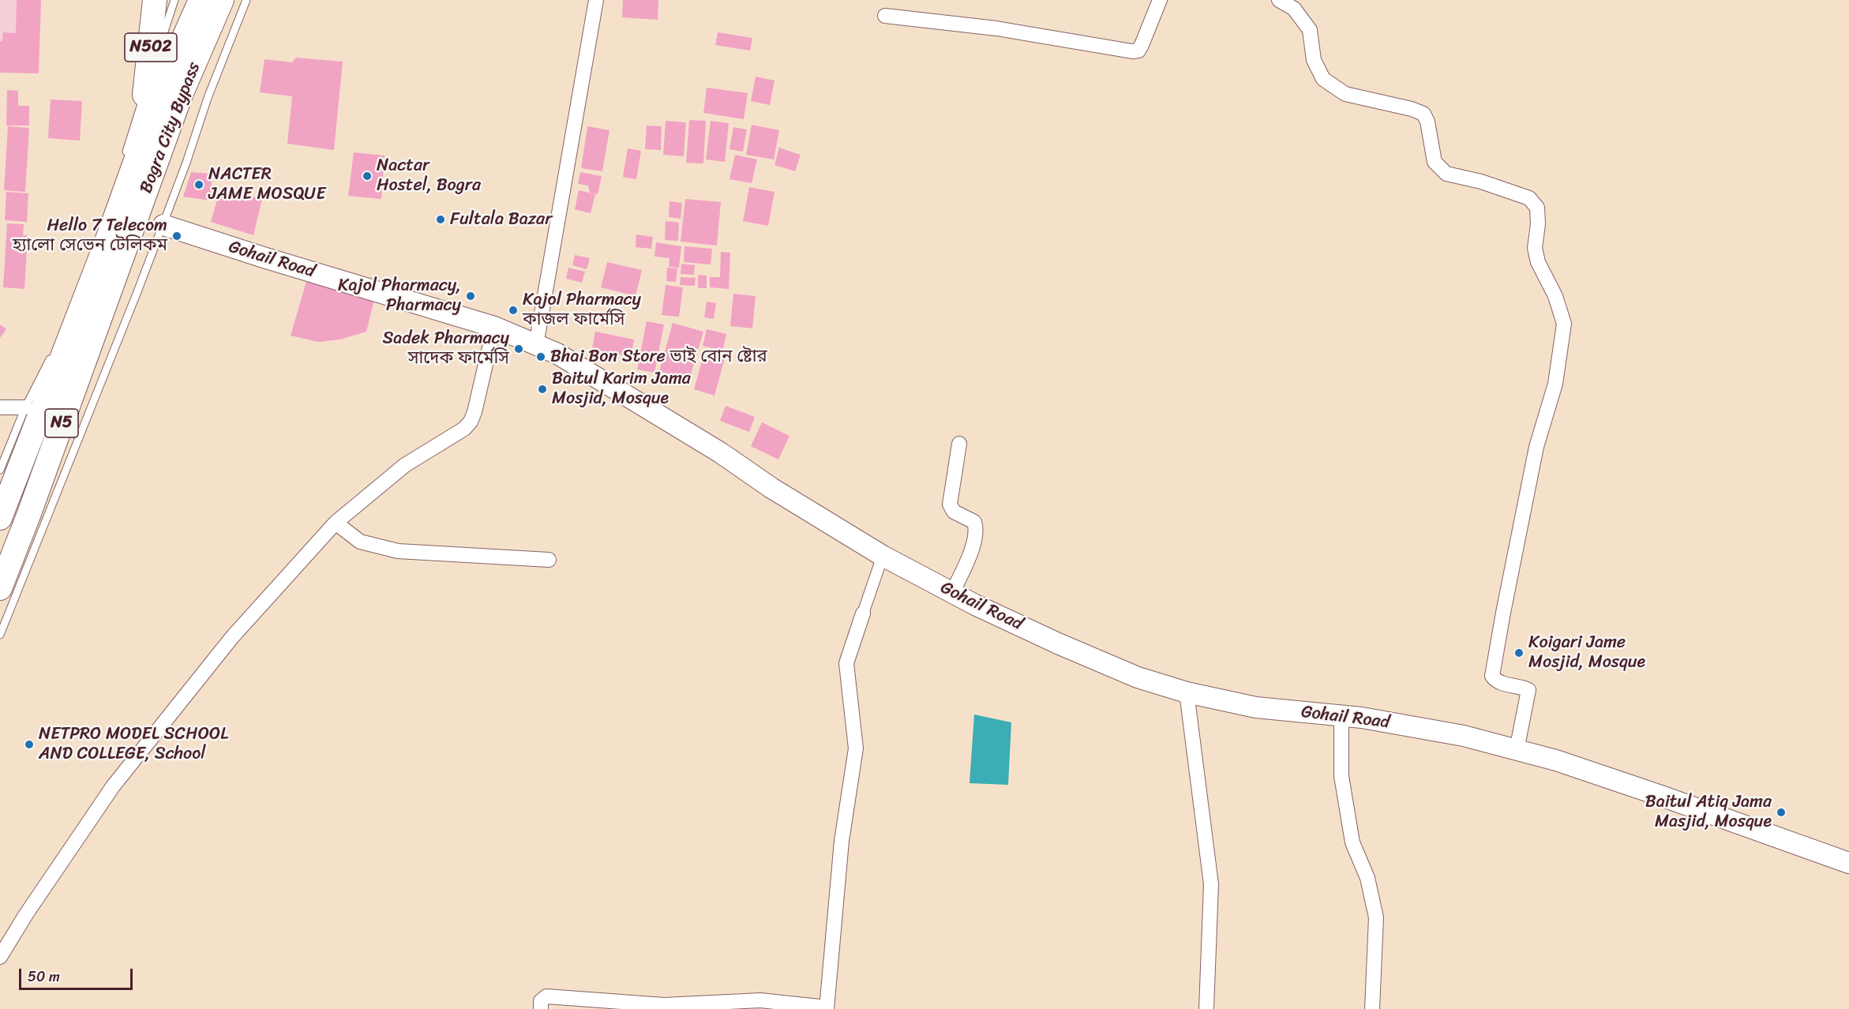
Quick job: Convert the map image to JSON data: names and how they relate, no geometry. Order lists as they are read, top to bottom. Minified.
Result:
{"streets":{"highway":["N502","Bogra City Bypass","N5"],"main road":["Gohail Road"]},"crossings":[["Bogra City Bypass","N5"]],"places":["Nactar Hostel, Bogra","NACTER JAME MOSQUE","Fultala Bazar","Hello 7 Telecom হ্যা‌লো সে‌ভেন টে‌লিকম","Kajol Pharmacy, Pharmacy","Kajol Pharmacy কাজল ফার্মেসি","Sadek Pharmacy সাদেক ফার্মেসি","Bhai Bon Store ভাই বোন ষ্টোর","Baitul Karim Jama Mosjid, Mosque","Koigari Jame Mosjid, Mosque","NETPRO MODEL SCHOOL AND COLLEGE, School","Baitul Atiq Jama Masjid, Mosque"],"scale_bar":"50 m"}
